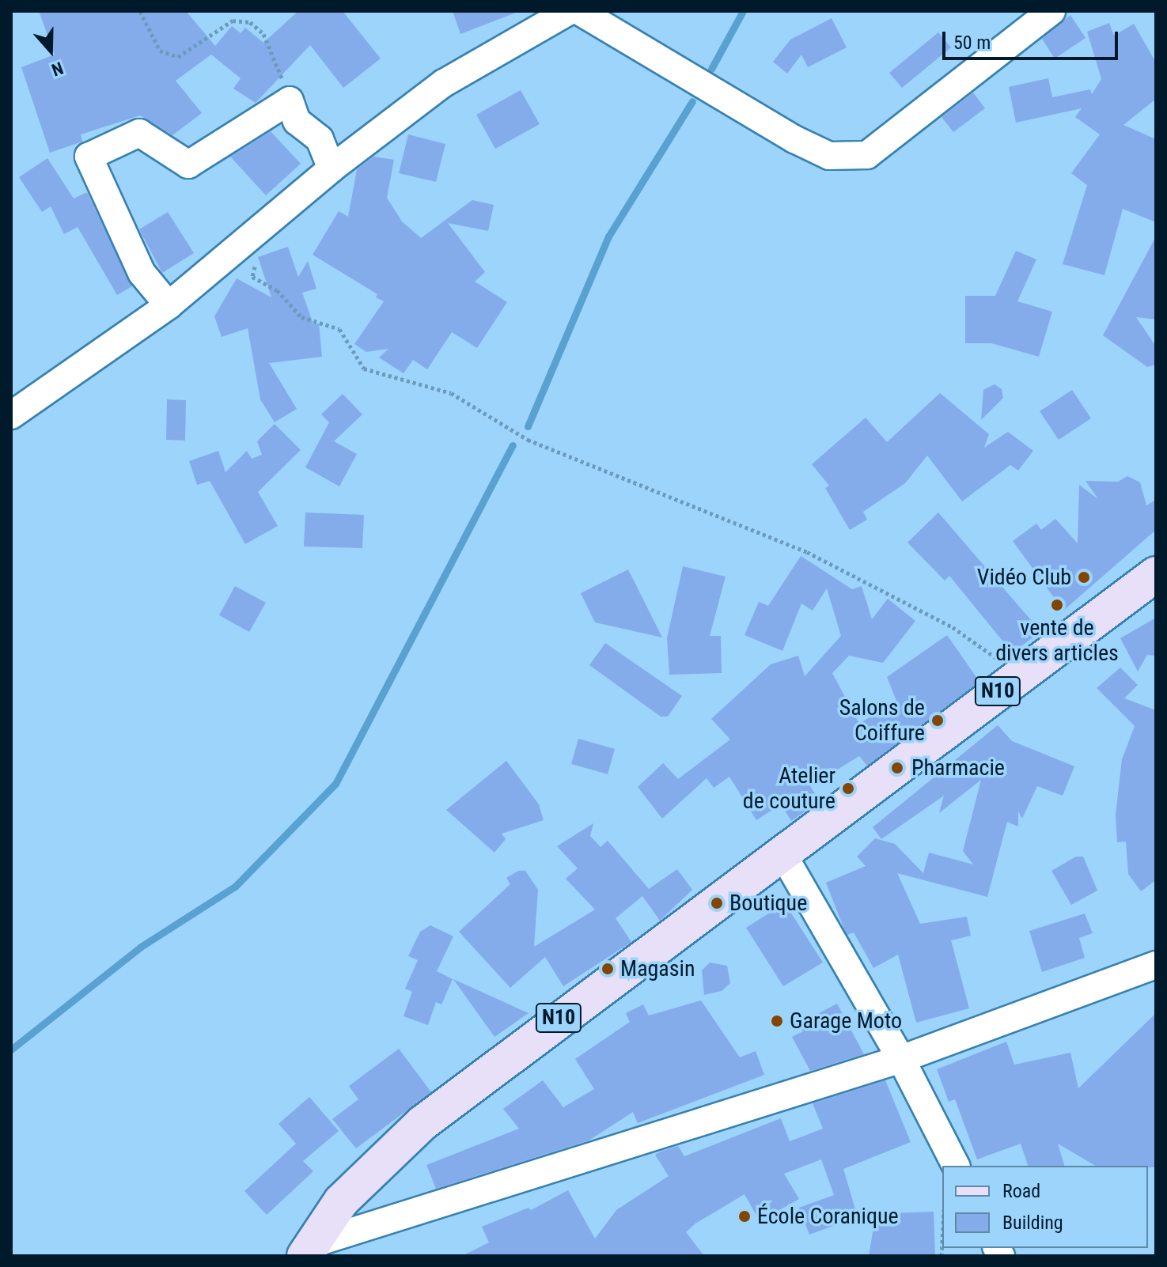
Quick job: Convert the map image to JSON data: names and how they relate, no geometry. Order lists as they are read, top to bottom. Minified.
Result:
{"streets":{"main road":["N10"]},"places":["Vidéo Club","vente de divers articles","Salons de Coiffure","Pharmacie","Atelier de couture","Boutique","Magasin","Garage Moto","École Coranique"],"legend":["Road","Building"],"scale_bar":"50 m","north":"bottom"}
